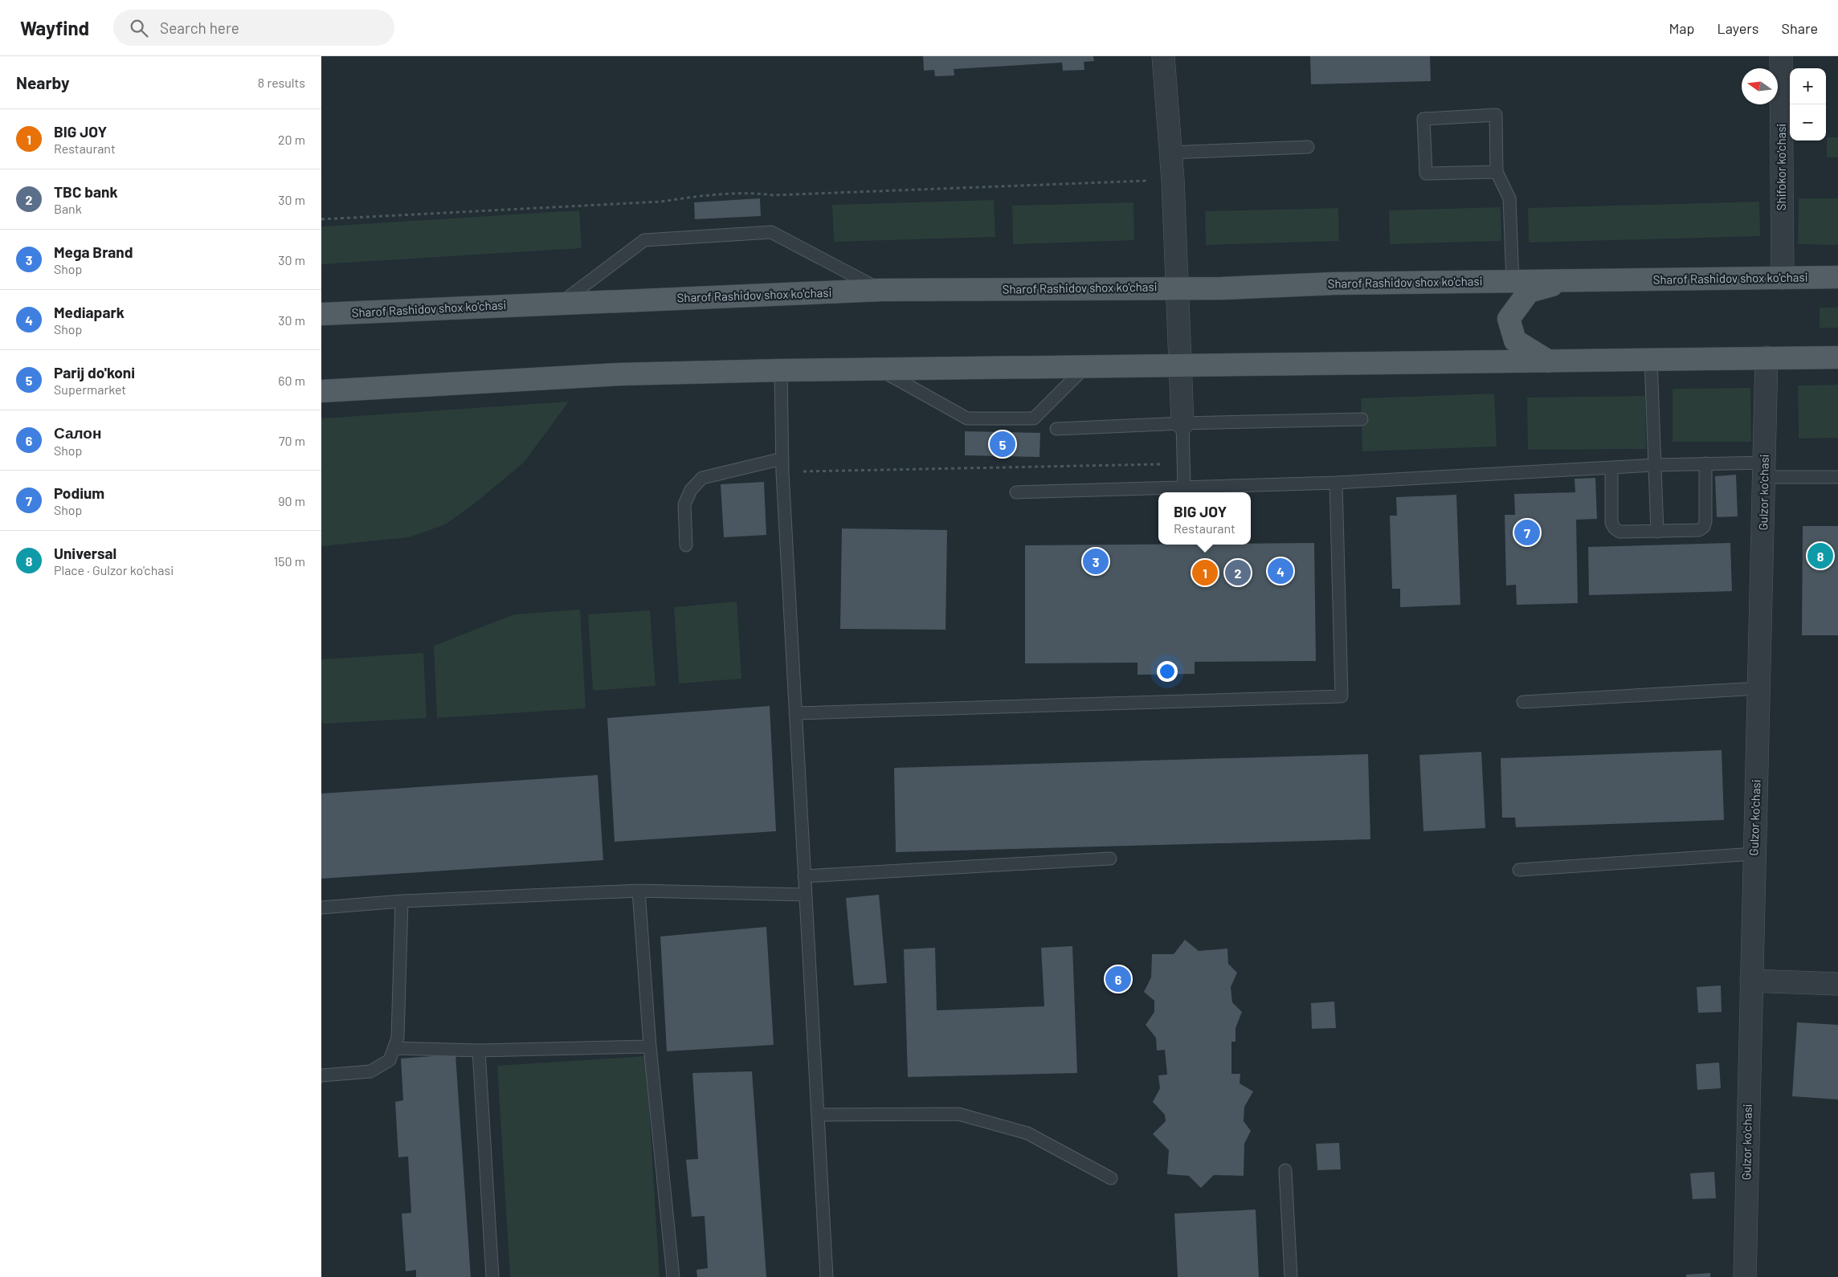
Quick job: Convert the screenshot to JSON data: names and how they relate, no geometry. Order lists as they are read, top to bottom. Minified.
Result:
{"streets":{"main road":["Sharof Rashidov shox ko'chasi"],"street":["Shifokor ko'chasi","Gulzor ko'chasi"]},"crossings":[["Shifokor ko'chasi","Sharof Rashidov shox ko'chasi"]],"north":"left","page":{"header":"Wayfind","search":"Search here","nav":["Map","Layers","Share"],"heading":["Nearby","8 results"],"map_buttons":["+","−"],"list":[{"mark":"1","name":"BIG JOY","note":"Restaurant","value":"20 m"},{"mark":"2","name":"TBC bank","note":"Bank","value":"30 m"},{"mark":"3","name":"Mega Brand","note":"Shop","value":"30 m"},{"mark":"4","name":"Mediapark","note":"Shop","value":"30 m"},{"mark":"5","name":"Parij do'koni","note":"Supermarket","value":"60 m"},{"mark":"6","name":"Салон","note":"Shop","value":"70 m"},{"mark":"7","name":"Podium","note":"Shop","value":"90 m"},{"mark":"8","name":"Universal","note":"Place · Gulzor ko'chasi","value":"150 m"}],"pins":["5","7","8","3","4","1","2","6"],"popup":["BIG JOY","Restaurant"]}}
